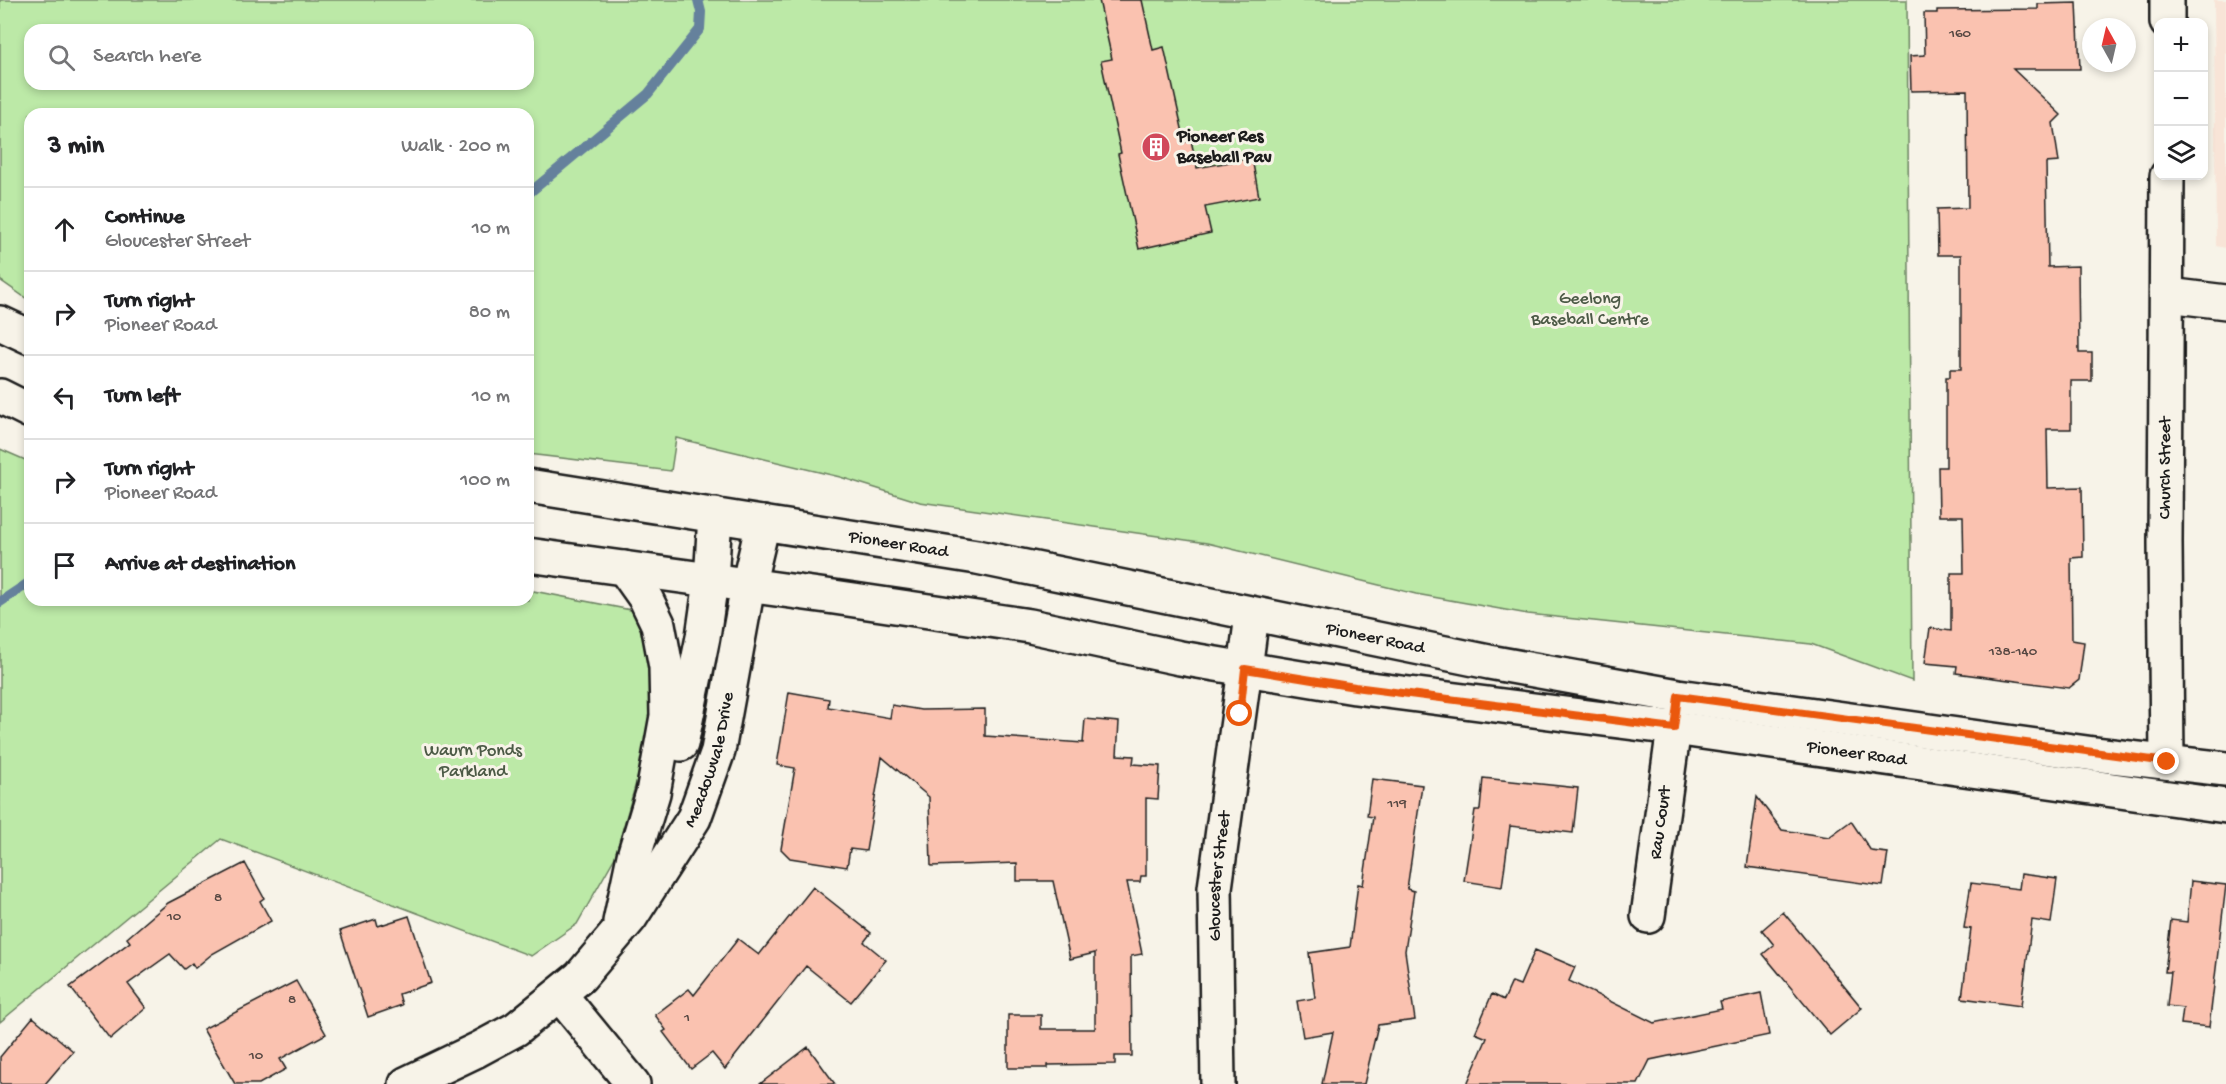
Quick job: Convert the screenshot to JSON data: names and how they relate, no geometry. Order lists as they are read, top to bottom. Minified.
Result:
{"streets":{"main road":["Church Street","Pioneer Road","Meadowvale Drive","Rau Court","Gloucester Street"]},"crossings":[["Church Street","Pioneer Road"],["Pioneer Road","Meadowvale Drive"],["Pioneer Road","Rau Court"],["Pioneer Road","Gloucester Street"]],"parks":["Geelong Baseball Centre","Waurn Ponds Parkland"],"places":{"building":["Pioneer Res Baseball Pav"]},"house_numbers":["160","138-140","119","8","10","8","1","10"],"north":"top","page":{"map_buttons":["+","−"],"search":"Search here","heading":["3 min","Walk · 200 m"],"list":[["Continue","Gloucester Street","10 m"],["Turn right","Pioneer Road","80 m"],["Turn left","10 m"],["Turn right","Pioneer Road","100 m"],"Arrive at destination"]}}
